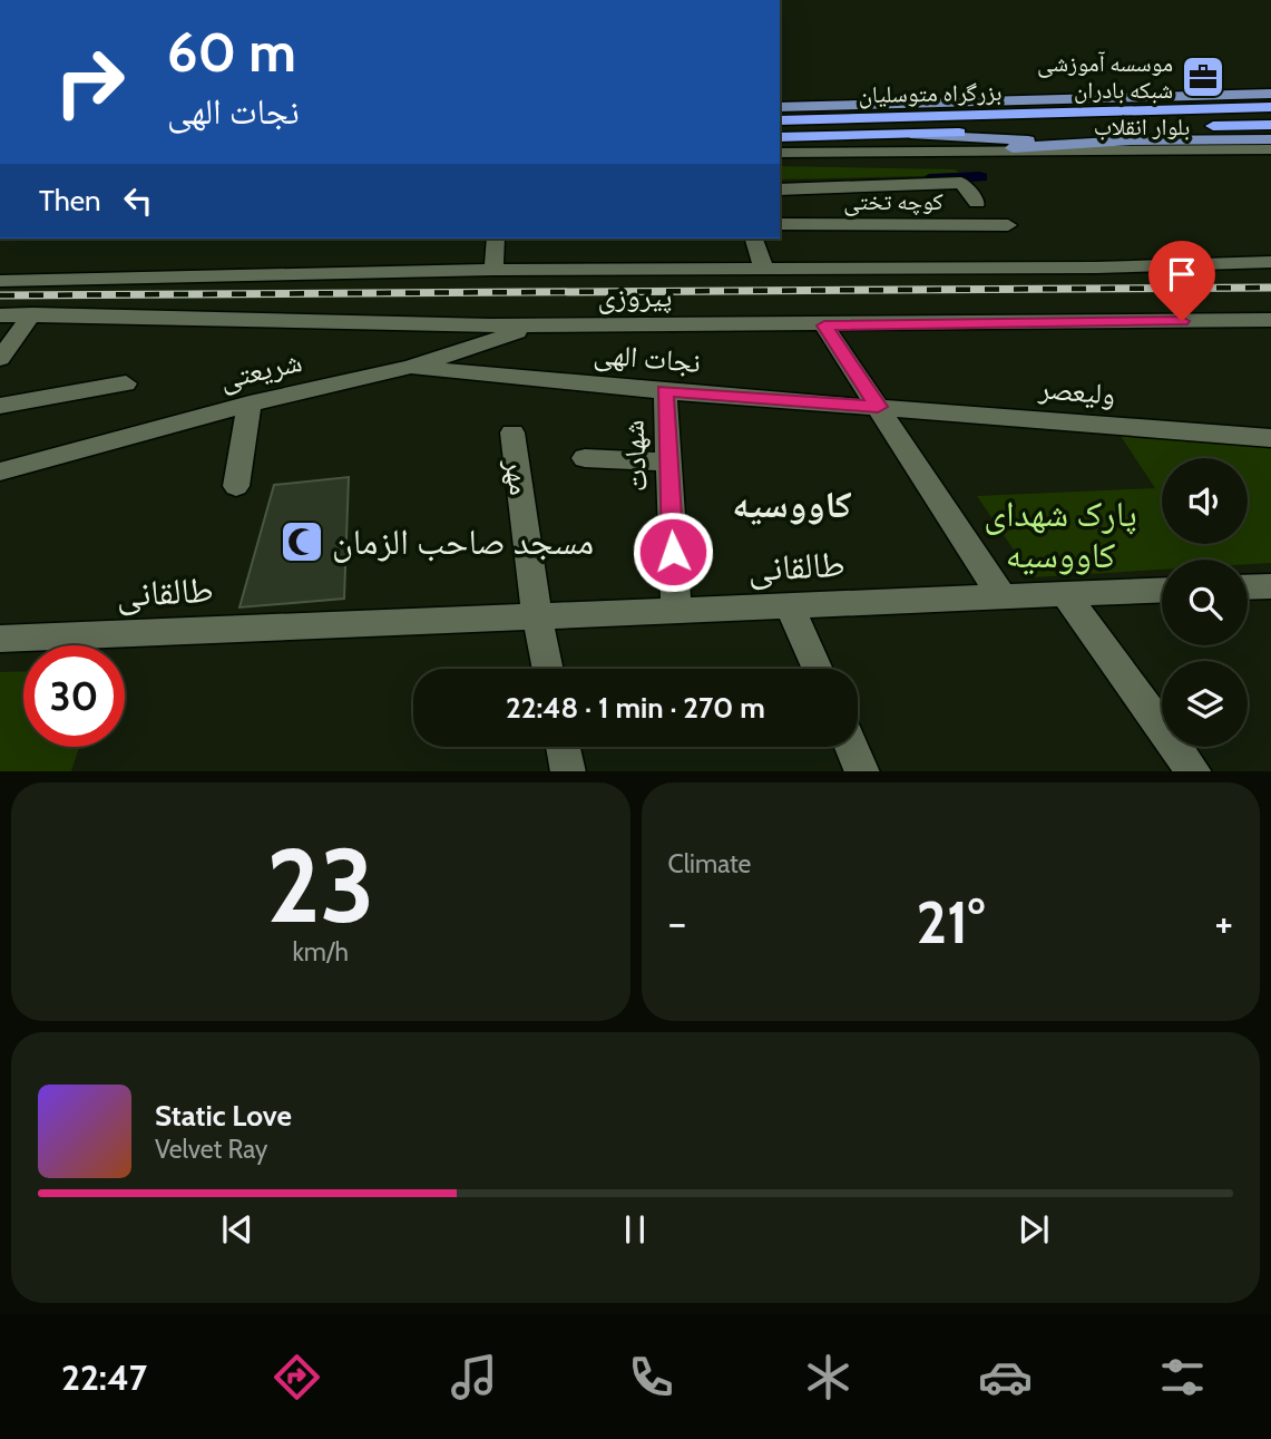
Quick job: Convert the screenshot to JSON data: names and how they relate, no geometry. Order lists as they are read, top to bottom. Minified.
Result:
{"streets":{"highway":["بزرگراه متوسلیان"],"street":["بلوار انقلاب","کوچه تختی","پیروزی","نجات الهی","شریعتی","ولیعصر","شهادت","مهر","طالقانی"]},"crossings":[["پیروزی","شریعتی"],["نجات الهی","شریعتی"],["نجات الهی","ولیعصر"],["نجات الهی","شهادت"],["شهادت","طالقانی"],["مهر","طالقانی"]],"districts":["کاووسیه"],"parks":["پارک شهدای کاووسیه"],"places":{"office":["موسسه آموزشی شبکه بادران"],"mosque":["مسجد صاحب الزمان"]},"page":{"turn":["60 m","نجات الهی"],"then":"Then","limit":"30","trip":"22:48 · 1 min · 270 m","tile":[["23","km/h"],"Climate"],"heat":["−","21°","+"],"song":["Static Love","Velvet Ray"],"tabs":"22:47"}}
